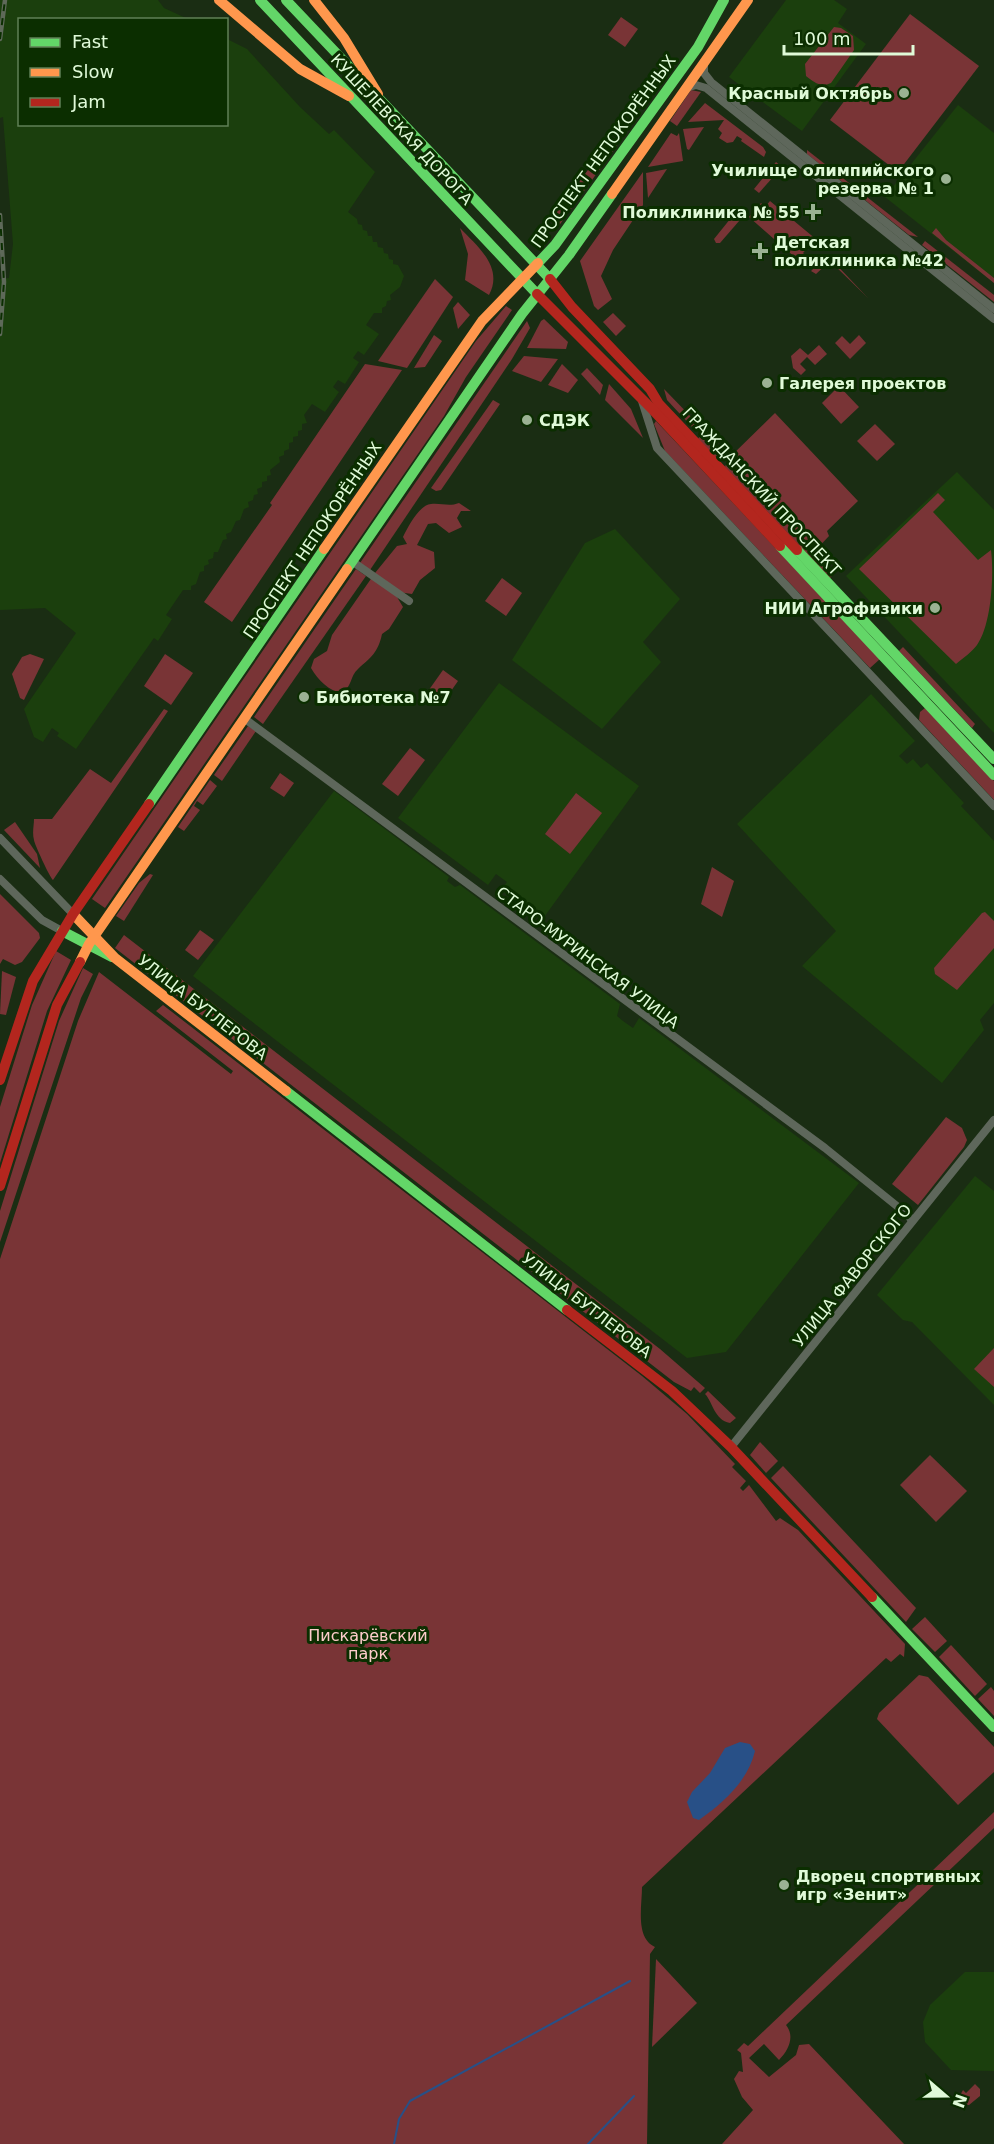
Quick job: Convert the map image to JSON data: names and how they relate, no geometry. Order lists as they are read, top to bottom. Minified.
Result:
{"streets":{"main road":["КУШЕЛЕВСКАЯ ДОРОГА","ПРОСПЕКТ НЕПОКОРЁННЫХ","ГРАЖДАНСКИЙ ПРОСПЕКТ","УЛИЦА БУТЛЕРОВА"],"street":["СТАРО-МУРИНСКАЯ УЛИЦА","УЛИЦА ФАВОРСКОГО"]},"crossings":[["КУШЕЛЕВСКАЯ ДОРОГА","ПРОСПЕКТ НЕПОКОРЁННЫХ"],["КУШЕЛЕВСКАЯ ДОРОГА","ГРАЖДАНСКИЙ ПРОСПЕКТ"],["ПРОСПЕКТ НЕПОКОРЁННЫХ","ГРАЖДАНСКИЙ ПРОСПЕКТ"],["ПРОСПЕКТ НЕПОКОРЁННЫХ","СТАРО-МУРИНСКАЯ УЛИЦА"],["ПРОСПЕКТ НЕПОКОРЁННЫХ","УЛИЦА БУТЛЕРОВА"],["СТАРО-МУРИНСКАЯ УЛИЦА","УЛИЦА ФАВОРСКОГО"],["УЛИЦА БУТЛЕРОВА","УЛИЦА ФАВОРСКОГО"]],"parks":["Пискарёвский парк"],"places":{"other":["Красный Октябрь","Училище олимпийского резерва № 1","Галерея проектов","СДЭК","НИИ Агрофизики","Бибиотека №7","Дворец спортивных игр «Зенит»"],"health":["Поликлиника № 55","Детская поликлиника №42"]},"legend":["Fast","Slow","Jam"],"scale_bar":"100 m","north":"right"}
